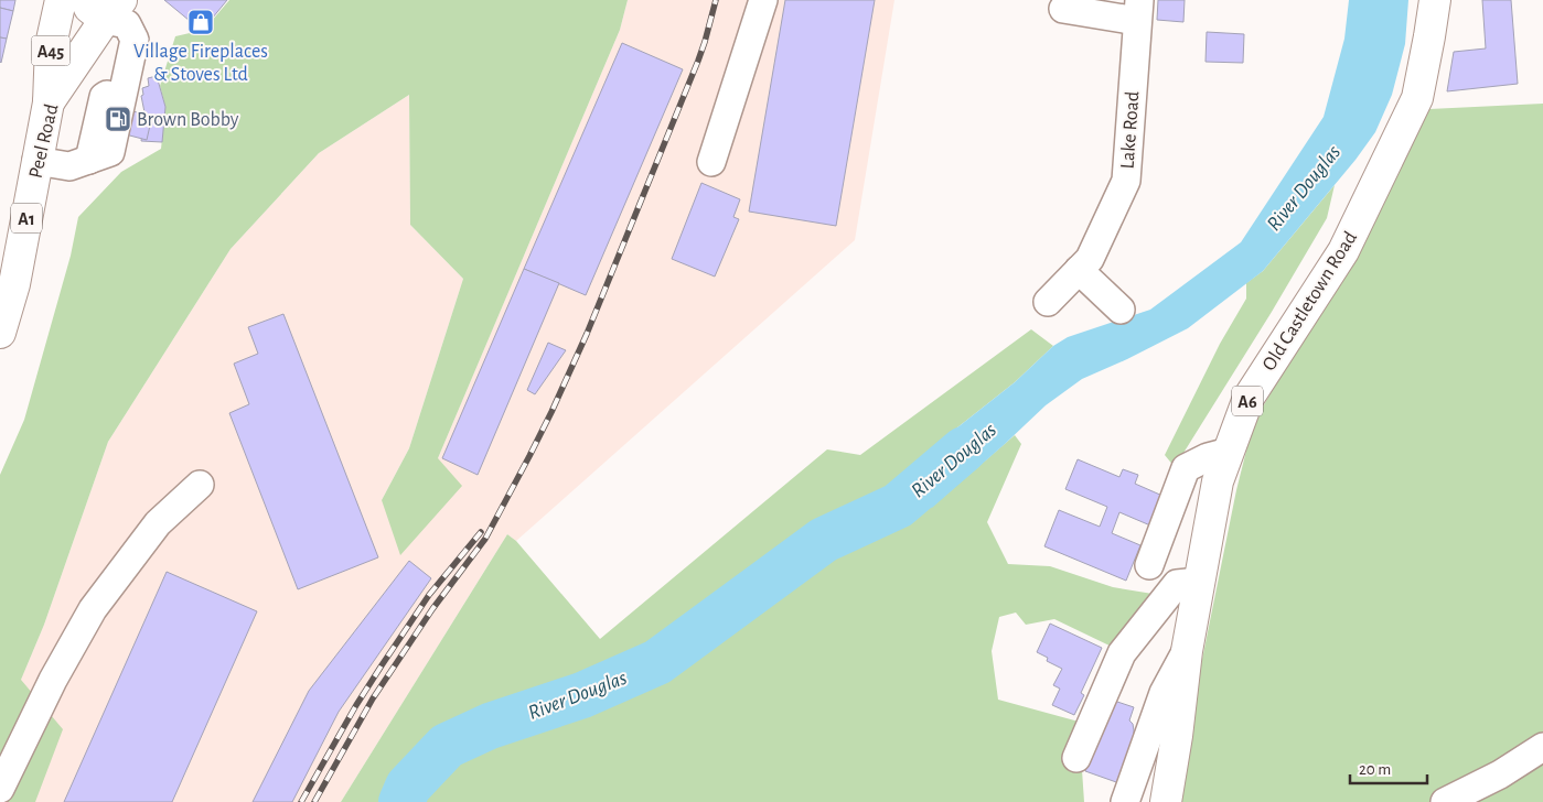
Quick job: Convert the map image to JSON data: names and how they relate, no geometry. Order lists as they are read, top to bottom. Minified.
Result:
{"streets":{"main road":["A45","Peel Road","A1","Old Castletown Road","A6"],"street":["Lake Road"]},"crossings":[["A45","Peel Road"]],"water":["River Douglas"],"places":{"shop":["Village Fireplaces & Stoves Ltd"],"fuel station":["Brown Bobby"]},"scale_bar":"20 m"}
